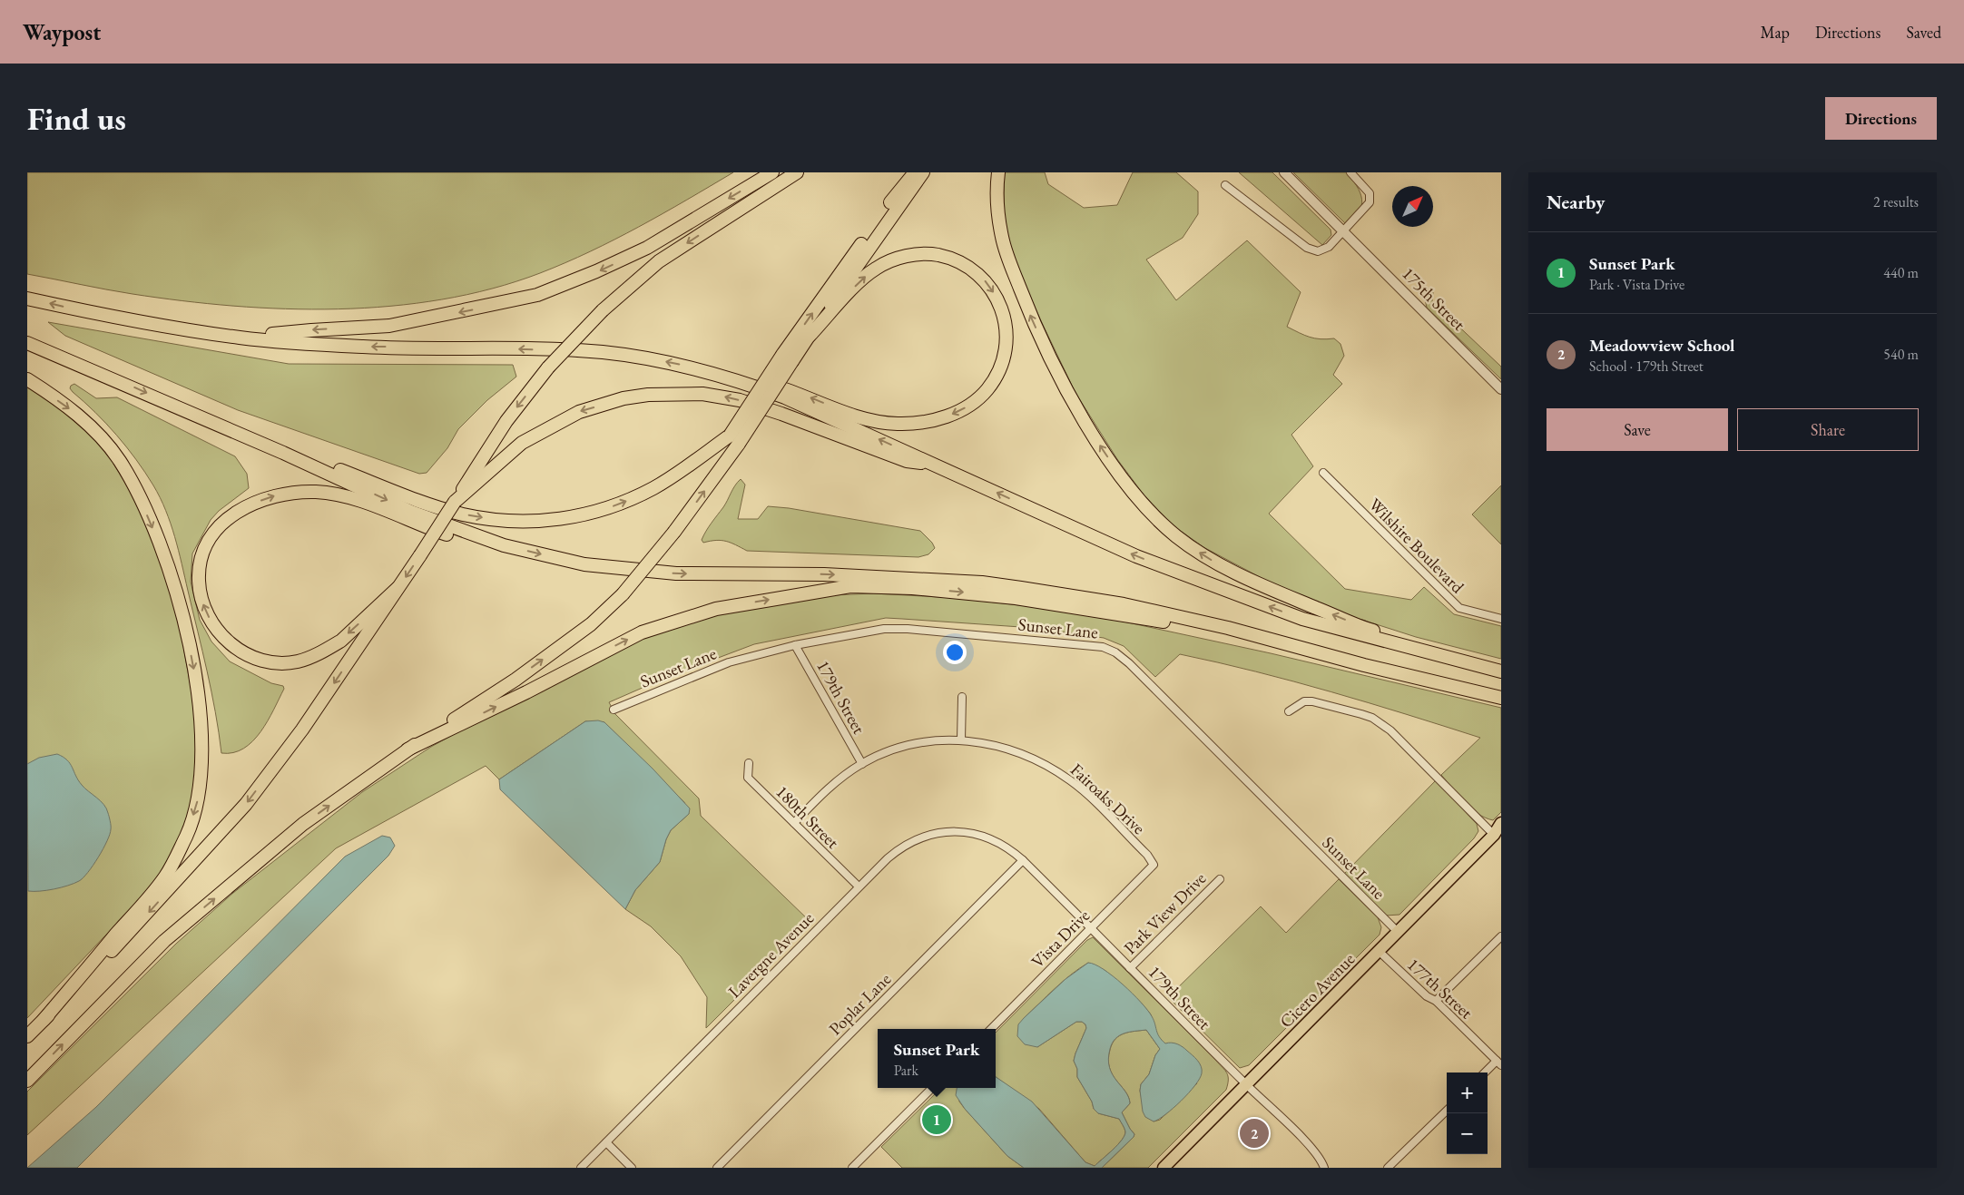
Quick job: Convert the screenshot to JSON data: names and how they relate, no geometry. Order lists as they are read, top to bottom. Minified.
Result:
{"streets":{"main road":["Cicero Avenue"],"street":["175th Street","Wilshire Boulevard","Sunset Lane","179th Street","Fairoaks Drive","180th Street","Park View Drive","Vista Drive","Lavergne Avenue","177th Street","Poplar Lane"]},"crossings":[["Sunset Lane","179th Street"],["Sunset Lane","Cicero Avenue"],["179th Street","Fairoaks Drive"],["179th Street","Park View Drive"],["179th Street","Vista Drive"],["179th Street","Lavergne Avenue"],["179th Street","Cicero Avenue"],["179th Street","Poplar Lane"],["Fairoaks Drive","180th Street"],["Fairoaks Drive","Vista Drive"],["180th Street","Lavergne Avenue"],["177th Street","Cicero Avenue"]],"north":"top right","page":{"header":"Waypost","nav":["Map","Directions","Saved"],"buttons":["Directions",["Save","Share"]],"title":"Find us","heading":["Nearby","2 results"],"list":[{"mark":"1","name":"Sunset Park","note":"Park · Vista Drive","value":"440 m"},{"mark":"2","name":"Meadowview School","note":"School · 179th Street","value":"540 m"}],"popup":["Sunset Park","Park"],"map_buttons":["+","−"],"pins":["1","2"]}}
